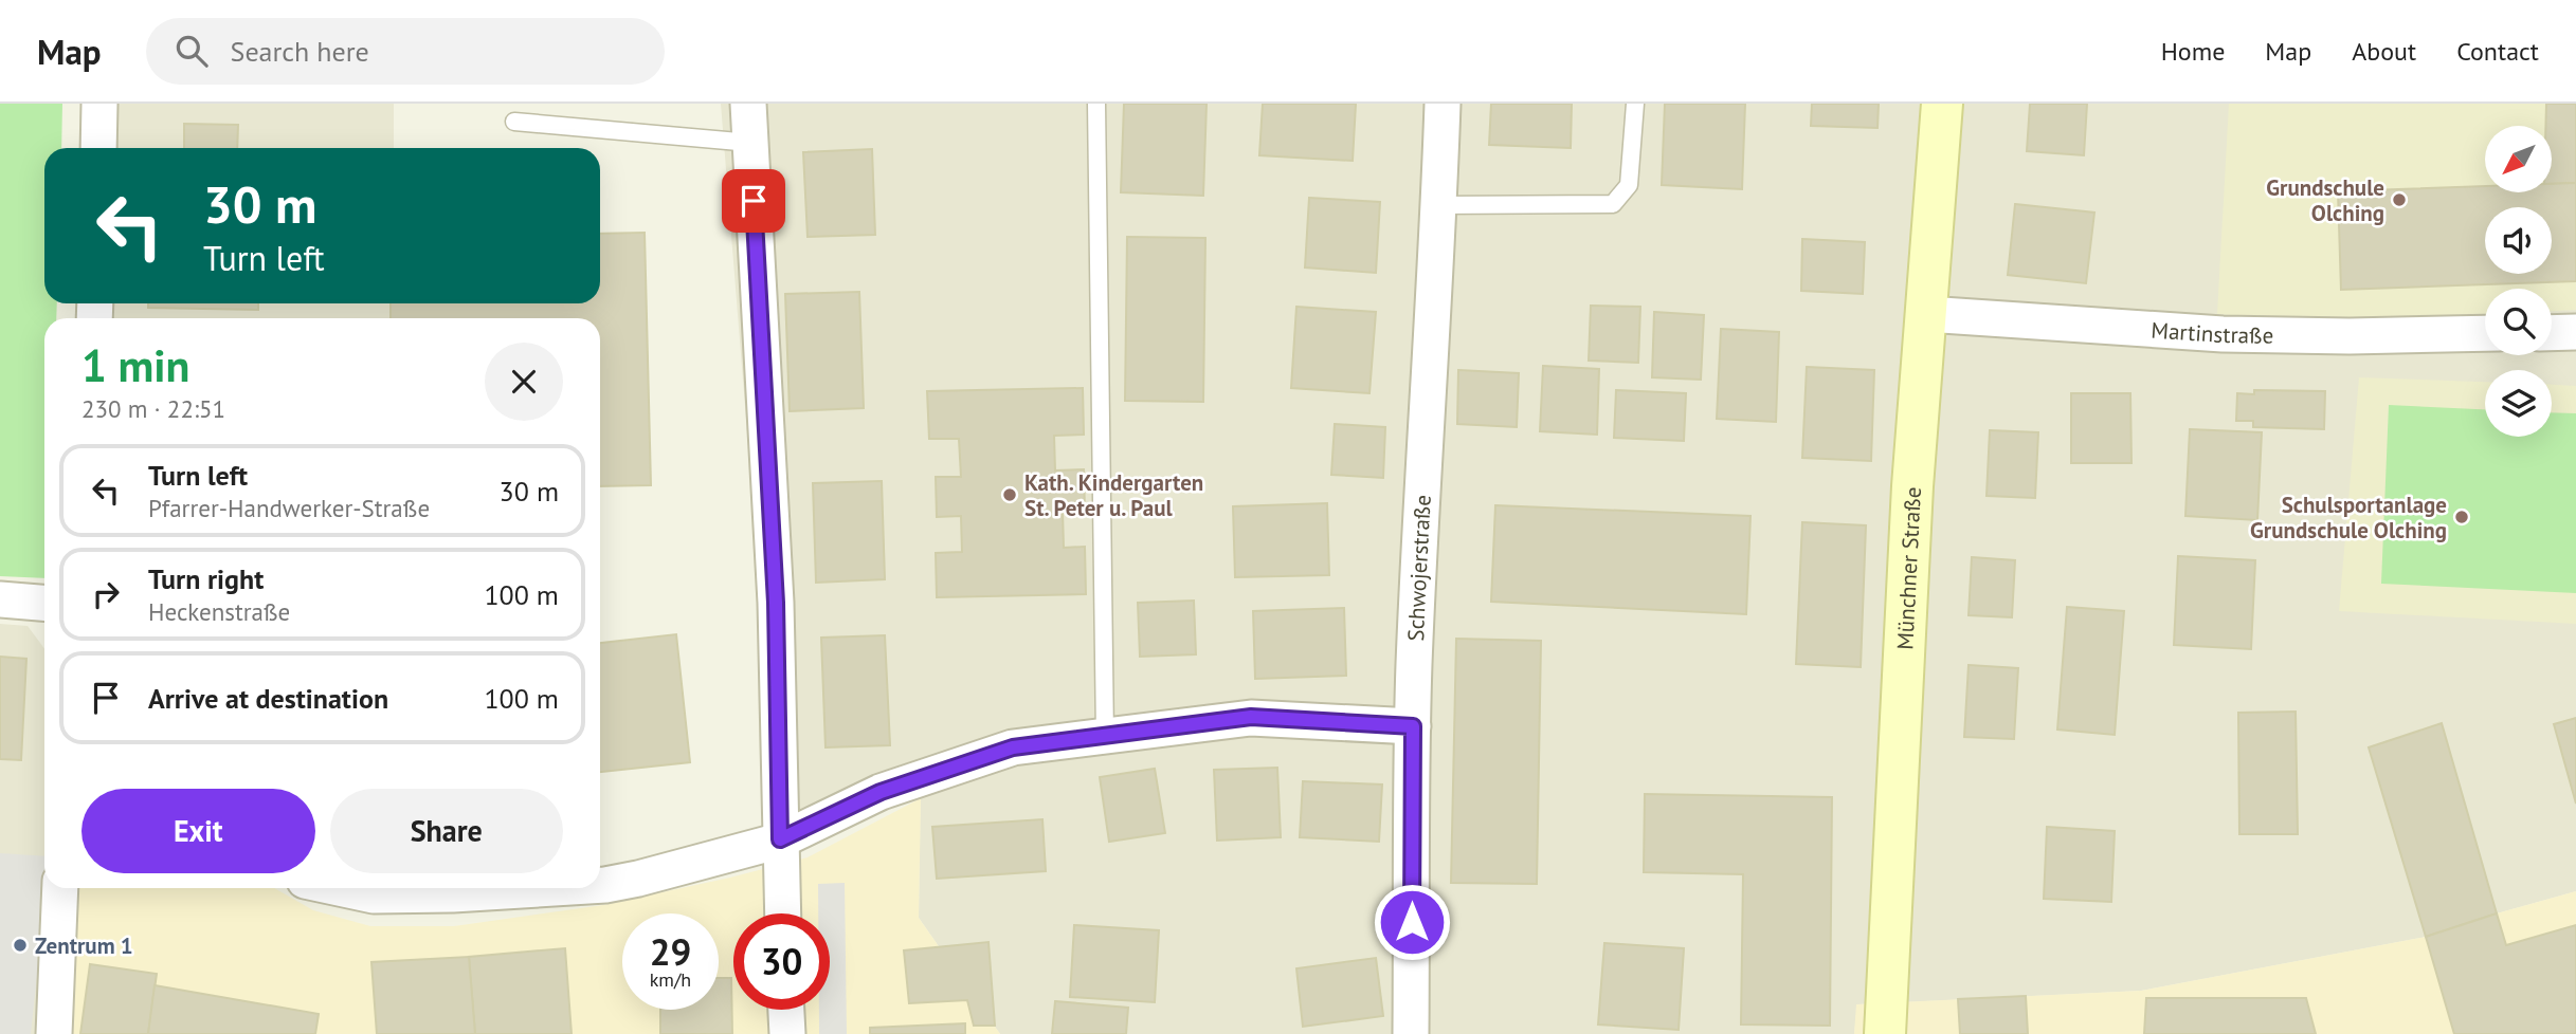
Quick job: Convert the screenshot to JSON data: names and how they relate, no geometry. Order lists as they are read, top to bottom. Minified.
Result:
{"streets":{"main road":["Münchner Straße"],"street":["Martinstraße","Schwojerstraße"]},"crossings":[["Martinstraße","Münchner Straße"]],"places":["Grundschule Olching","Kath. Kindergarten St. Peter u. Paul","Schulsportanlage Grundschule Olching","Zentrum 1"],"north":"bottom left","page":{"header":"Map","search":"Search here","nav":["Home","Map","About","Contact"],"turn":["30 m","Turn left"],"heading":["1 min","230 m · 22:51"],"list":[{"name":"Turn left","note":"Pfarrer-Handwerker-Straße","value":"30 m"},{"name":"Turn right","note":"Heckenstraße","value":"100 m"},{"name":"Arrive at destination","value":"100 m"}],"buttons":["Exit","Share"],"speed":"29 km/h","limit":"30"}}
